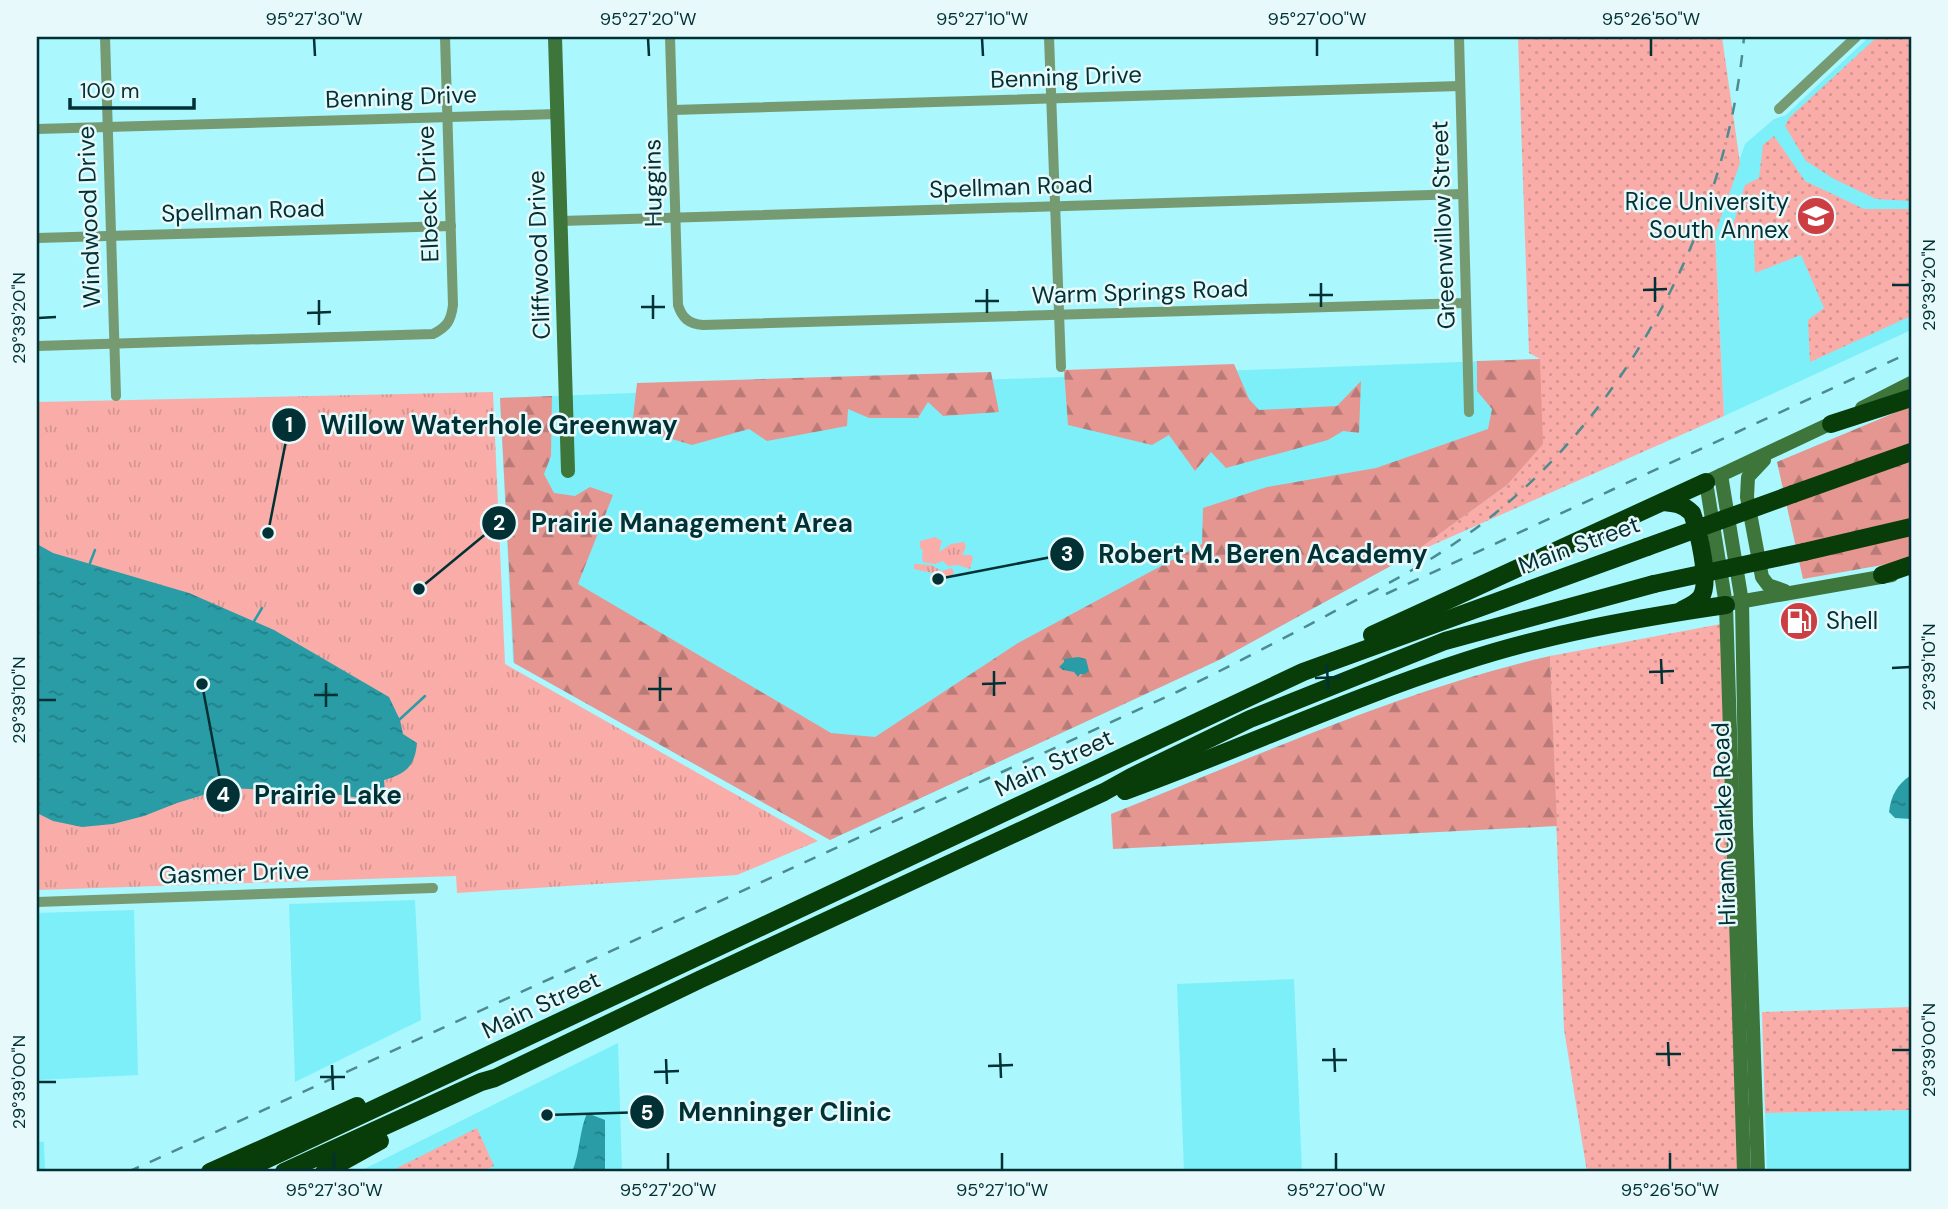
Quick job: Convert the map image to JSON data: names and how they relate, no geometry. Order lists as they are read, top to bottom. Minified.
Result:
{"streets":{"highway":["Main Street"],"main road":["Cliffwood Drive","Hiram Clarke Road"],"street":["Benning Drive","Huggins","Spellman Road","Elbeck Drive","Windwood Drive","Greenwillow Street","Warm Springs Road","Gasmer Drive"]},"crossings":[["Benning Drive","Huggins"],["Benning Drive","Elbeck Drive"],["Benning Drive","Windwood Drive"],["Benning Drive","Greenwillow Street"],["Benning Drive","Cliffwood Drive"],["Huggins","Spellman Road"],["Huggins","Warm Springs Road"],["Spellman Road","Elbeck Drive"],["Spellman Road","Windwood Drive"],["Spellman Road","Greenwillow Street"],["Spellman Road","Cliffwood Drive"],["Elbeck Drive","Windwood Drive"],["Greenwillow Street","Warm Springs Road"]],"places":{"school or university":["Rice University South Annex"],"other":["Willow Waterhole Greenway","Robert M. Beren Academy","Prairie Management Area","Prairie Lake","Menninger Clinic"],"fuel station":["Shell"]},"scale_bar":"100 m","coordinates":["95°27'30\"W","95°27'20\"W","95°27'10\"W","95°27'00\"W","95°26'50\"W","29°39'20\"N","29°39'10\"N","29°39'00\"N"]}
